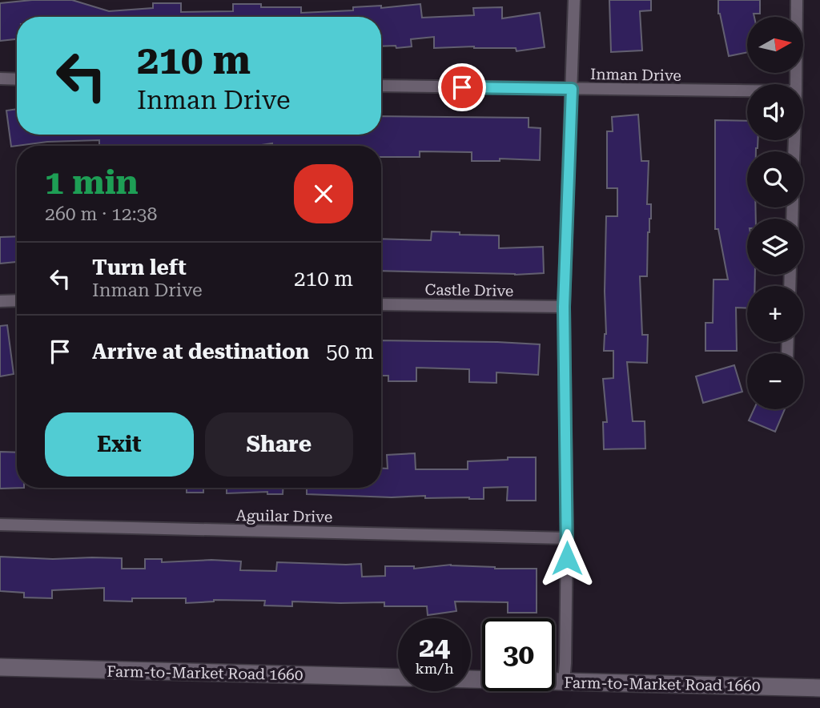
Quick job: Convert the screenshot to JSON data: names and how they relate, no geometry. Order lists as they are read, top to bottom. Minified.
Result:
{"streets":{"main road":["Farm-to-Market Road 1660"],"street":["Inman Drive","Castle Drive","Aguilar Drive"]},"north":"right","page":{"map_buttons":["+","−"],"turn":["210 m","Inman Drive"],"heading":["1 min","260 m · 12:38"],"list":[{"name":"Turn left","note":"Inman Drive","value":"210 m"},{"name":"Arrive at destination","value":"50 m"}],"buttons":["Exit","Share"],"speed":"24 km/h","limit":"30"}}
